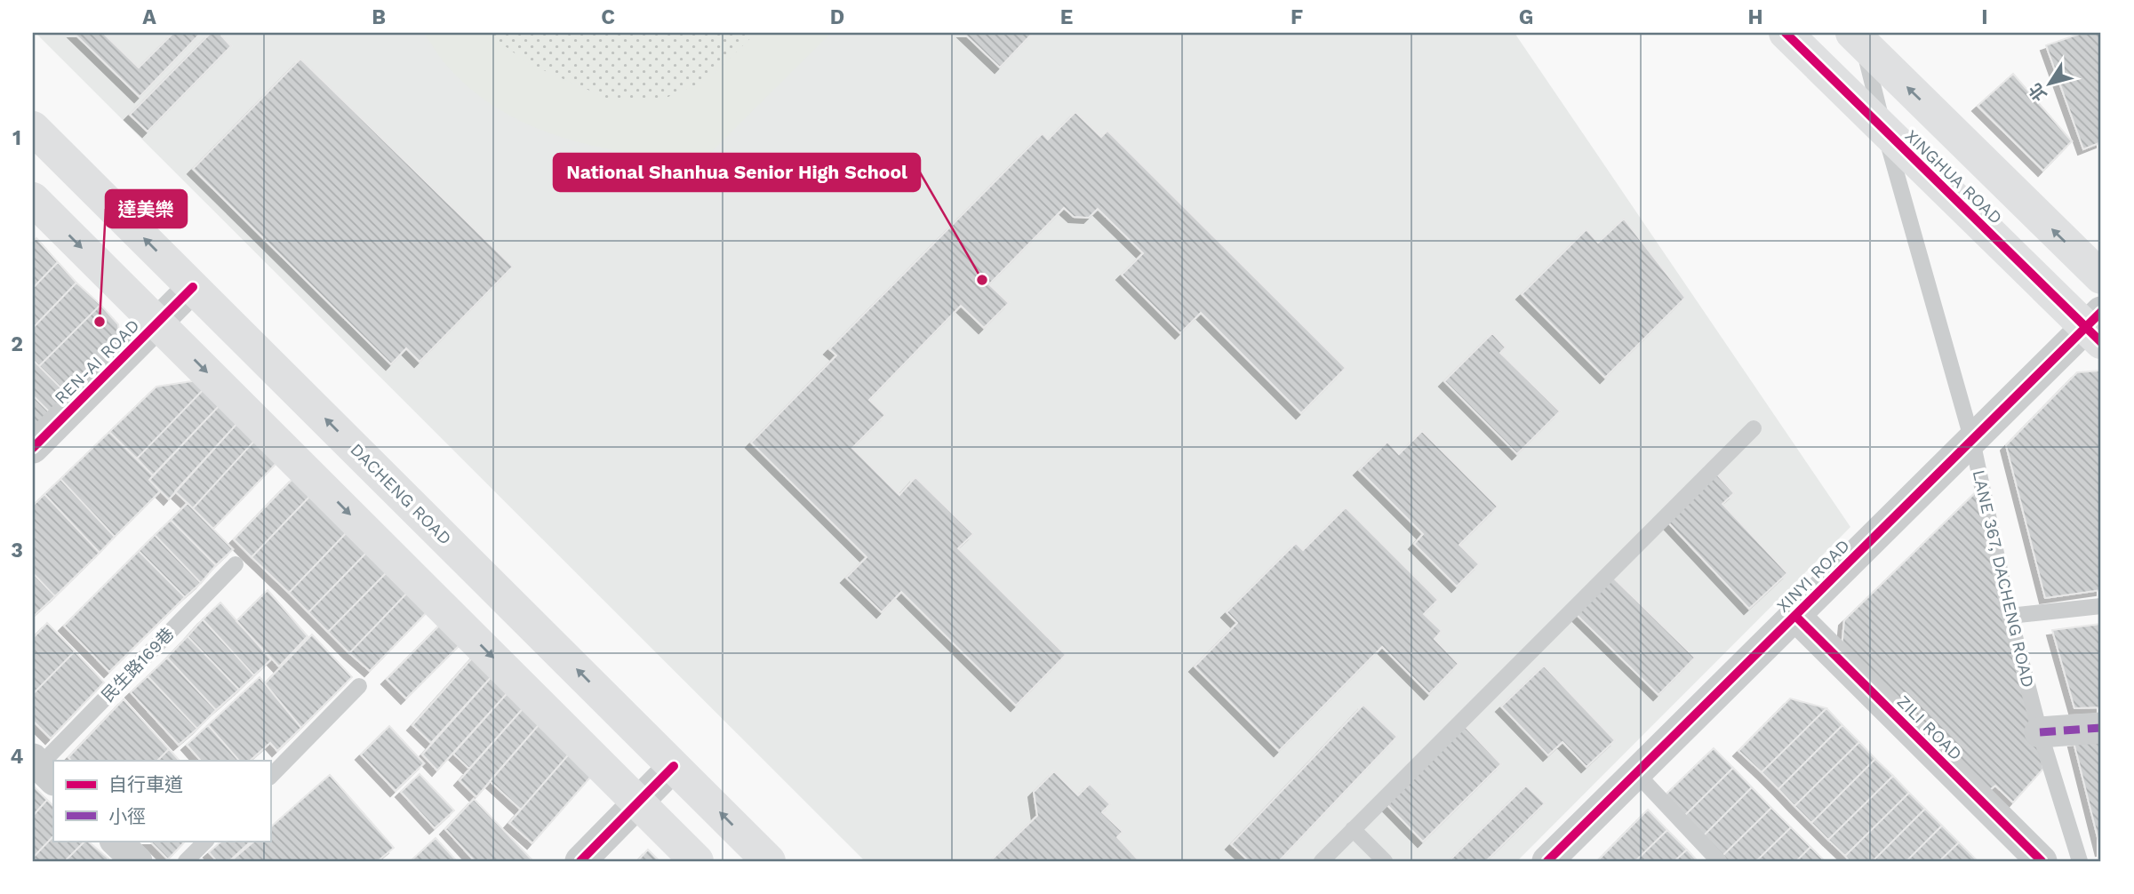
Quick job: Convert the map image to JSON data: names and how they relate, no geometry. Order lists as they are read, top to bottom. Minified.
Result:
{"streets":{"main road":["XINGHUA ROAD","DACHENG ROAD"],"street":["REN-AI ROAD","XINYI ROAD","ZILI ROAD"],"lane":["LANE 367, DACHENG ROAD","民生路169巷"]},"crossings":[["XINGHUA ROAD","XINYI ROAD"],["XINGHUA ROAD","LANE 367, DACHENG ROAD"],["REN-AI ROAD","DACHENG ROAD"],["XINYI ROAD","LANE 367, DACHENG ROAD"],["XINYI ROAD","ZILI ROAD"]],"places":["National Shanhua Senior High School","達美樂"],"legend":["自行車道","小徑"],"north":"bottom left","grid":{"columns":["A","B","C","D","E","F","G","H","I"],"rows":["1","2","3","4"]}}
